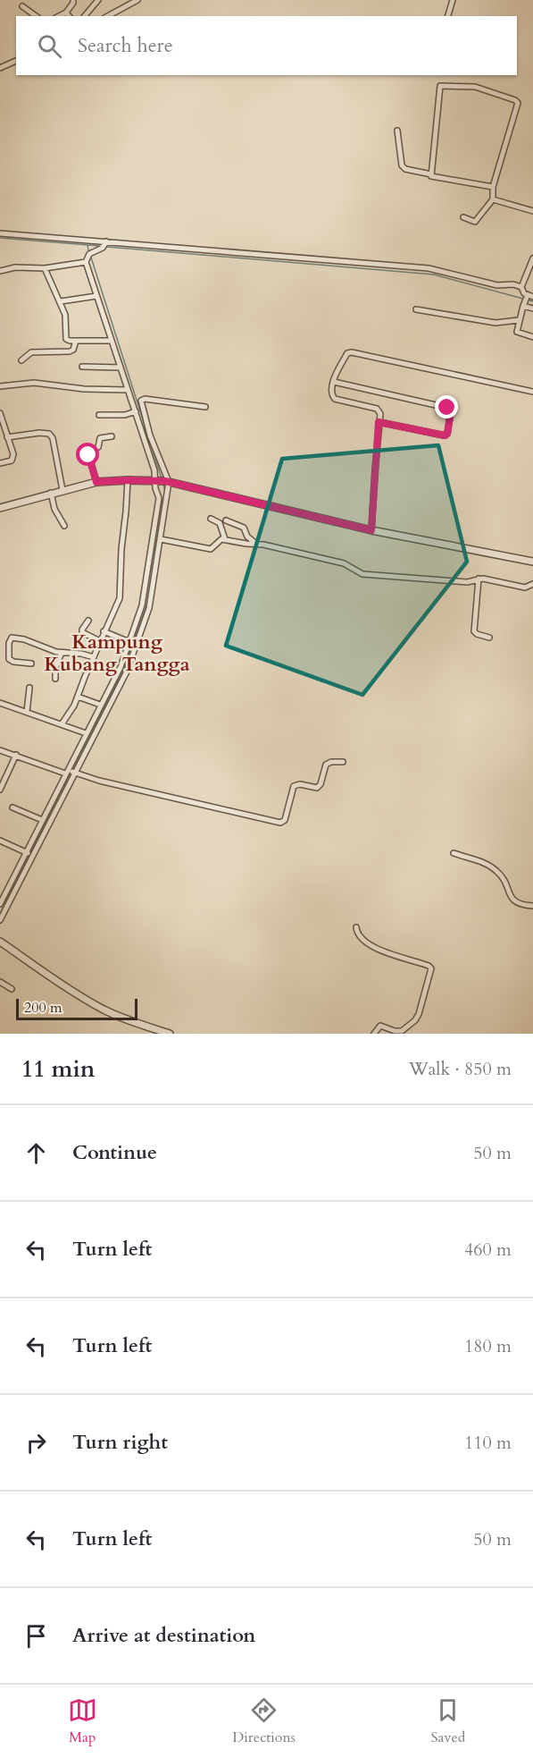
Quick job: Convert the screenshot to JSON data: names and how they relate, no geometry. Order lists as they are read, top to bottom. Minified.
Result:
{"districts":["Kampung Kubang Tangga"],"scale_bar":"200 m","page":{"search":"Search here","scale":"200 m","heading":["11 min","Walk · 850 m"],"list":[["Continue","50 m"],["Turn left","460 m"],["Turn left","180 m"],["Turn right","110 m"],["Turn left","50 m"],"Arrive at destination"],"nav":["Map","Directions","Saved"]}}
